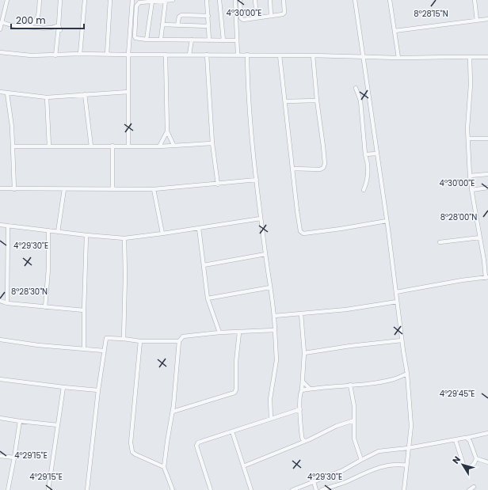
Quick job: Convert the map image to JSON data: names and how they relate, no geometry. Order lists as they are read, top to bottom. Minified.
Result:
{"scale_bar":"200 m","north":"top left","coordinates":["4°30'00\"E","8°28'15\"N","8°28'00\"N","4°29'30\"E","8°28'30\"N","4°29'45\"E","4°29'15\"E"]}
